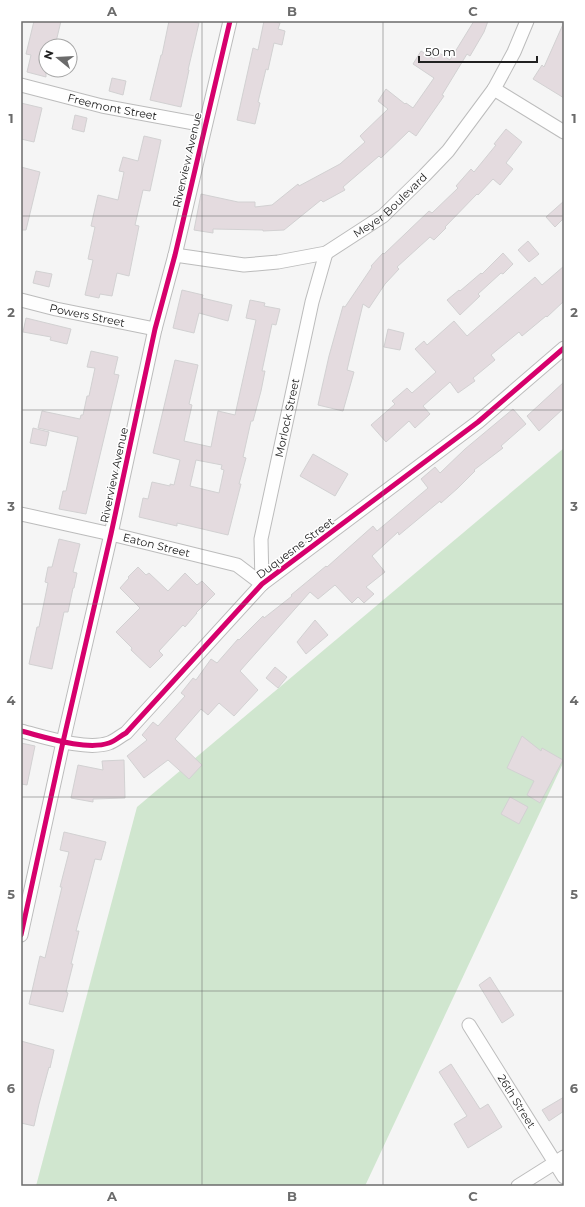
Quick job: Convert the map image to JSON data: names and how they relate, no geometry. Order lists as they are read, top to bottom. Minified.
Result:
{"streets":{"street":["Freemont Street","Riverview Avenue","Meyer Boulevard","Powers Street","Morlock Street","Eaton Street","Duquesne Street","26th Street"]},"crossings":[["Freemont Street","Riverview Avenue"],["Riverview Avenue","Meyer Boulevard"],["Riverview Avenue","Powers Street"],["Riverview Avenue","Eaton Street"],["Riverview Avenue","Duquesne Street"],["Meyer Boulevard","Morlock Street"],["Morlock Street","Eaton Street"],["Morlock Street","Duquesne Street"],["Eaton Street","Duquesne Street"]],"scale_bar":"50 m","north":"left","grid":{"columns":["A","B","C"],"rows":["1","2","3","4","5","6"]}}
